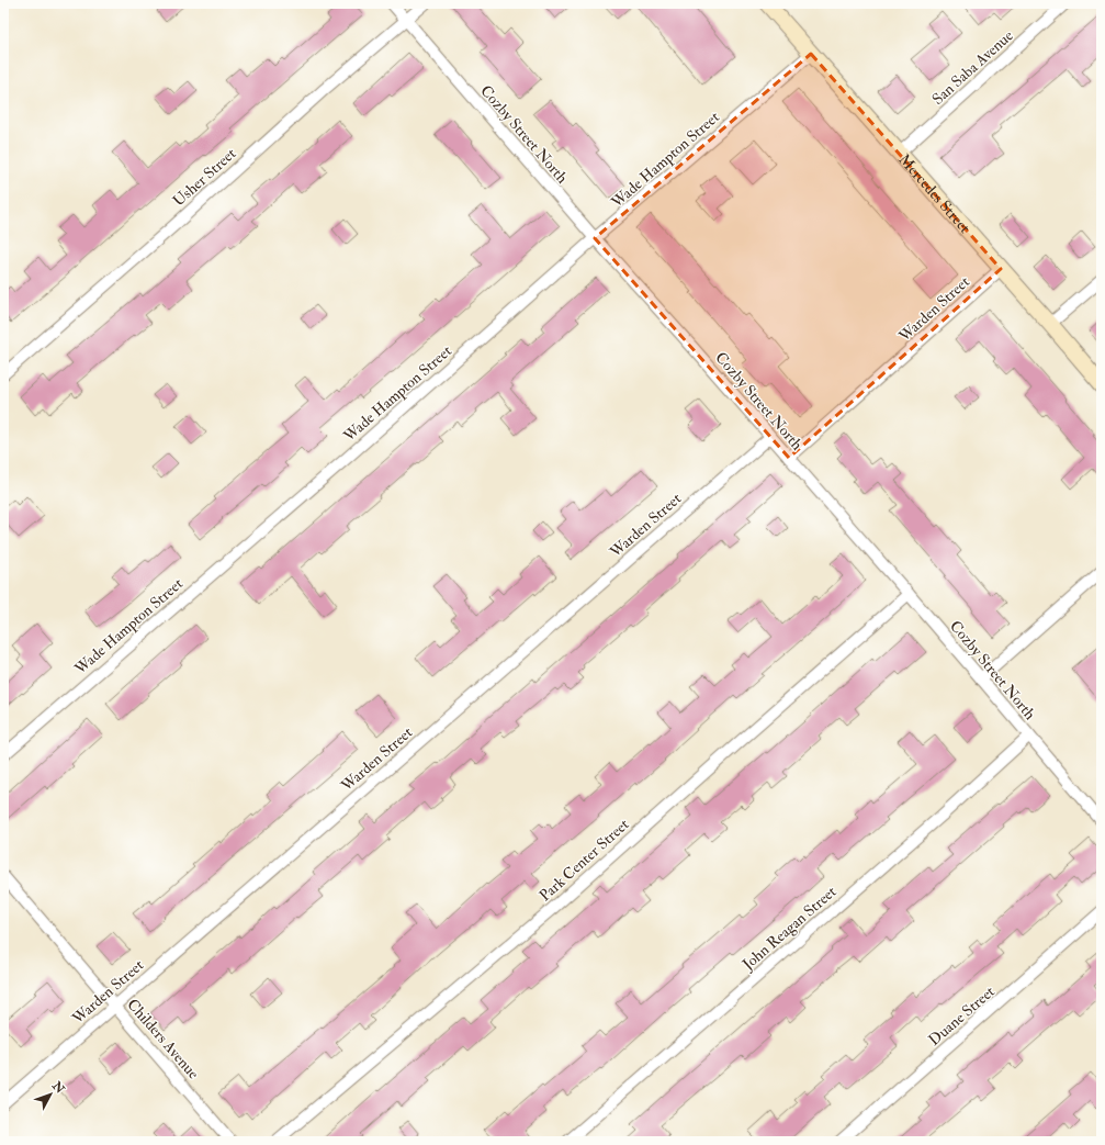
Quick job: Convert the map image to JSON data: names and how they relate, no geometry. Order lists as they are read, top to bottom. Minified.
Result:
{"streets":{"street":["San Saba Avenue","Cozby Street North","Wade Hampton Street","Usher Street","Mercedes Street","Warden Street","Park Center Street","John Reagan Street","Duane Street","Childers Avenue"]},"crossings":[["San Saba Avenue","Mercedes Street"],["Cozby Street North","Wade Hampton Street"],["Cozby Street North","Usher Street"],["Cozby Street North","Warden Street"],["Cozby Street North","Park Center Street"],["Cozby Street North","John Reagan Street"],["Wade Hampton Street","Mercedes Street"],["Mercedes Street","Warden Street"],["Warden Street","Childers Avenue"]],"north":"top right"}
